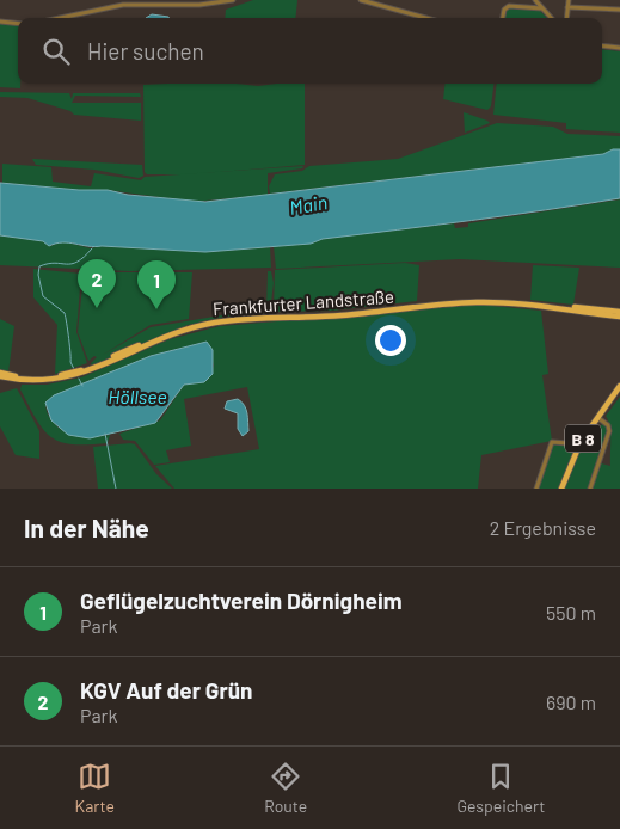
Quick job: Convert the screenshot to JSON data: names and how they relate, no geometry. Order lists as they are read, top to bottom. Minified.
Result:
{"streets":{"main road":["Frankfurter Landstraße","B 8"]},"water":["Main","Höllsee"],"page":{"search":"Hier suchen","pins":["2","1"],"heading":["In der Nähe","2 Ergebnisse"],"list":[{"mark":"1","name":"Geflügelzuchtverein Dörnigheim","note":"Park","value":"550 m"},{"mark":"2","name":"KGV Auf der Grün","note":"Park","value":"690 m"}],"nav":["Karte","Route","Gespeichert"]}}
